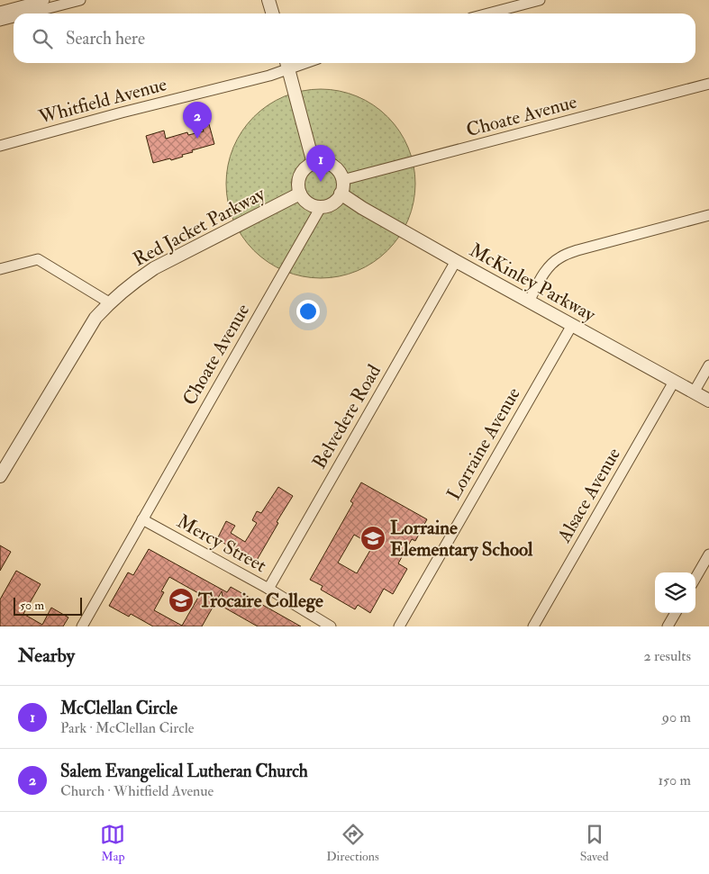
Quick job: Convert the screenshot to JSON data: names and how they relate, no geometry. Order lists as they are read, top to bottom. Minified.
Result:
{"streets":{"street":["Whitfield Avenue","Choate Avenue","Red Jacket Parkway","McKinley Parkway","Belvedere Road","Lorraine Avenue","Alsace Avenue","Mercy Street"]},"crossings":[["Choate Avenue","Red Jacket Parkway"],["Choate Avenue","McKinley Parkway"],["Choate Avenue","Mercy Street"],["Red Jacket Parkway","McKinley Parkway"],["McKinley Parkway","Belvedere Road"],["McKinley Parkway","Lorraine Avenue"],["McKinley Parkway","Alsace Avenue"],["Belvedere Road","Mercy Street"]],"places":{"school or university":["Lorraine Elementary School","Trocaire College"]},"scale_bar":"50 m","page":{"search":"Search here","pins":["2","1"],"scale":"50 m","heading":["Nearby","2 results"],"list":[{"mark":"1","name":"McClellan Circle","note":"Park · McClellan Circle","value":"90 m"},{"mark":"2","name":"Salem Evangelical Lutheran Church","note":"Church · Whitfield Avenue","value":"150 m"}],"nav":["Map","Directions","Saved"]}}
